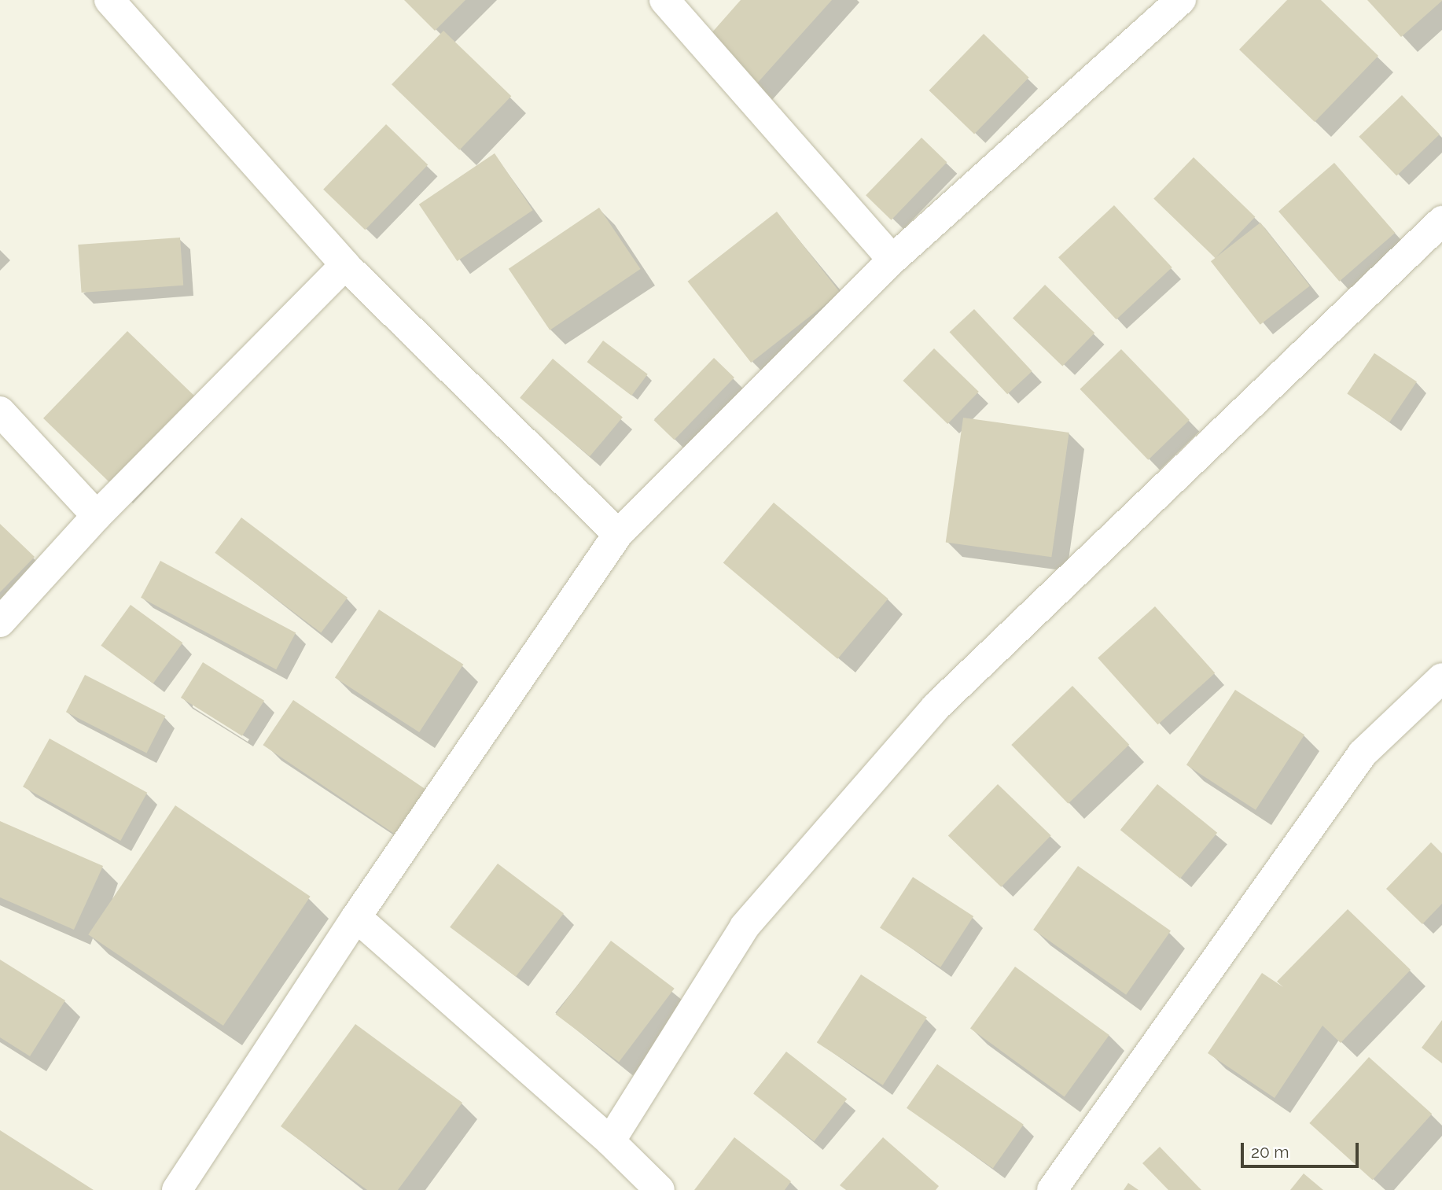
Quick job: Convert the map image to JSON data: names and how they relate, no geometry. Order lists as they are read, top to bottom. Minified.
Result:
{"scale_bar":"20 m"}
